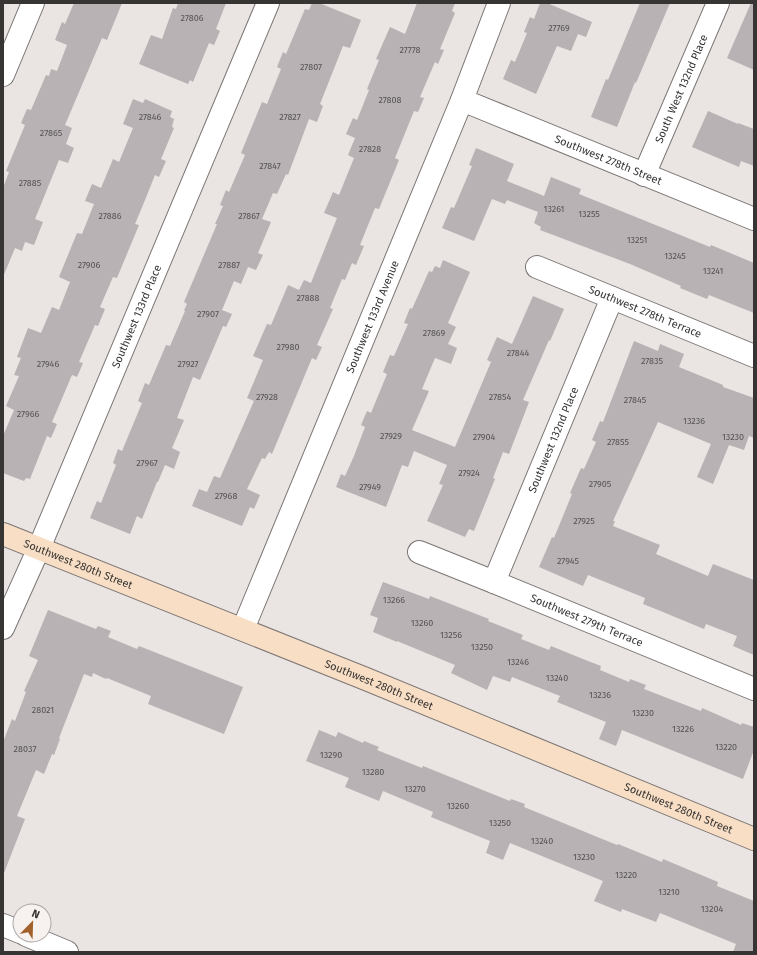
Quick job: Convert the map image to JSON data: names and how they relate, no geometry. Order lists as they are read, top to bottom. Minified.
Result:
{"streets":{"street":["South West 132nd Place","Southwest 278th Street","Southwest 278th Terrace","Southwest 133rd Place","Southwest 133rd Avenue","Southwest 132nd Place","Southwest 280th Street","Southwest 279th Terrace"]},"crossings":[["South West 132nd Place","Southwest 278th Street"],["Southwest 278th Street","Southwest 133rd Avenue"],["Southwest 278th Terrace","Southwest 132nd Place"],["Southwest 133rd Place","Southwest 280th Street"],["Southwest 133rd Avenue","Southwest 280th Street"],["Southwest 132nd Place","Southwest 279th Terrace"]],"house_numbers":["27806","27769","27778","27807","27808","27846","27827","27865","27828","27847","27885","13261","13255","27886","27867","13251","13245","27906","27887","13241","27888","27907","27869","27980","27844","27835","27946","27927","27928","27854","27845","27966","13236","27929","27904","13230","27855","27967","27924","27905","27949","27968","27925","27945","13266","13260","13256","13250","13246","13240","13236","28021","13230","13226","13220","28037","13290","13280","13270","13260","13250","13240","13230","13220","13210","13204"],"north":"top right"}
